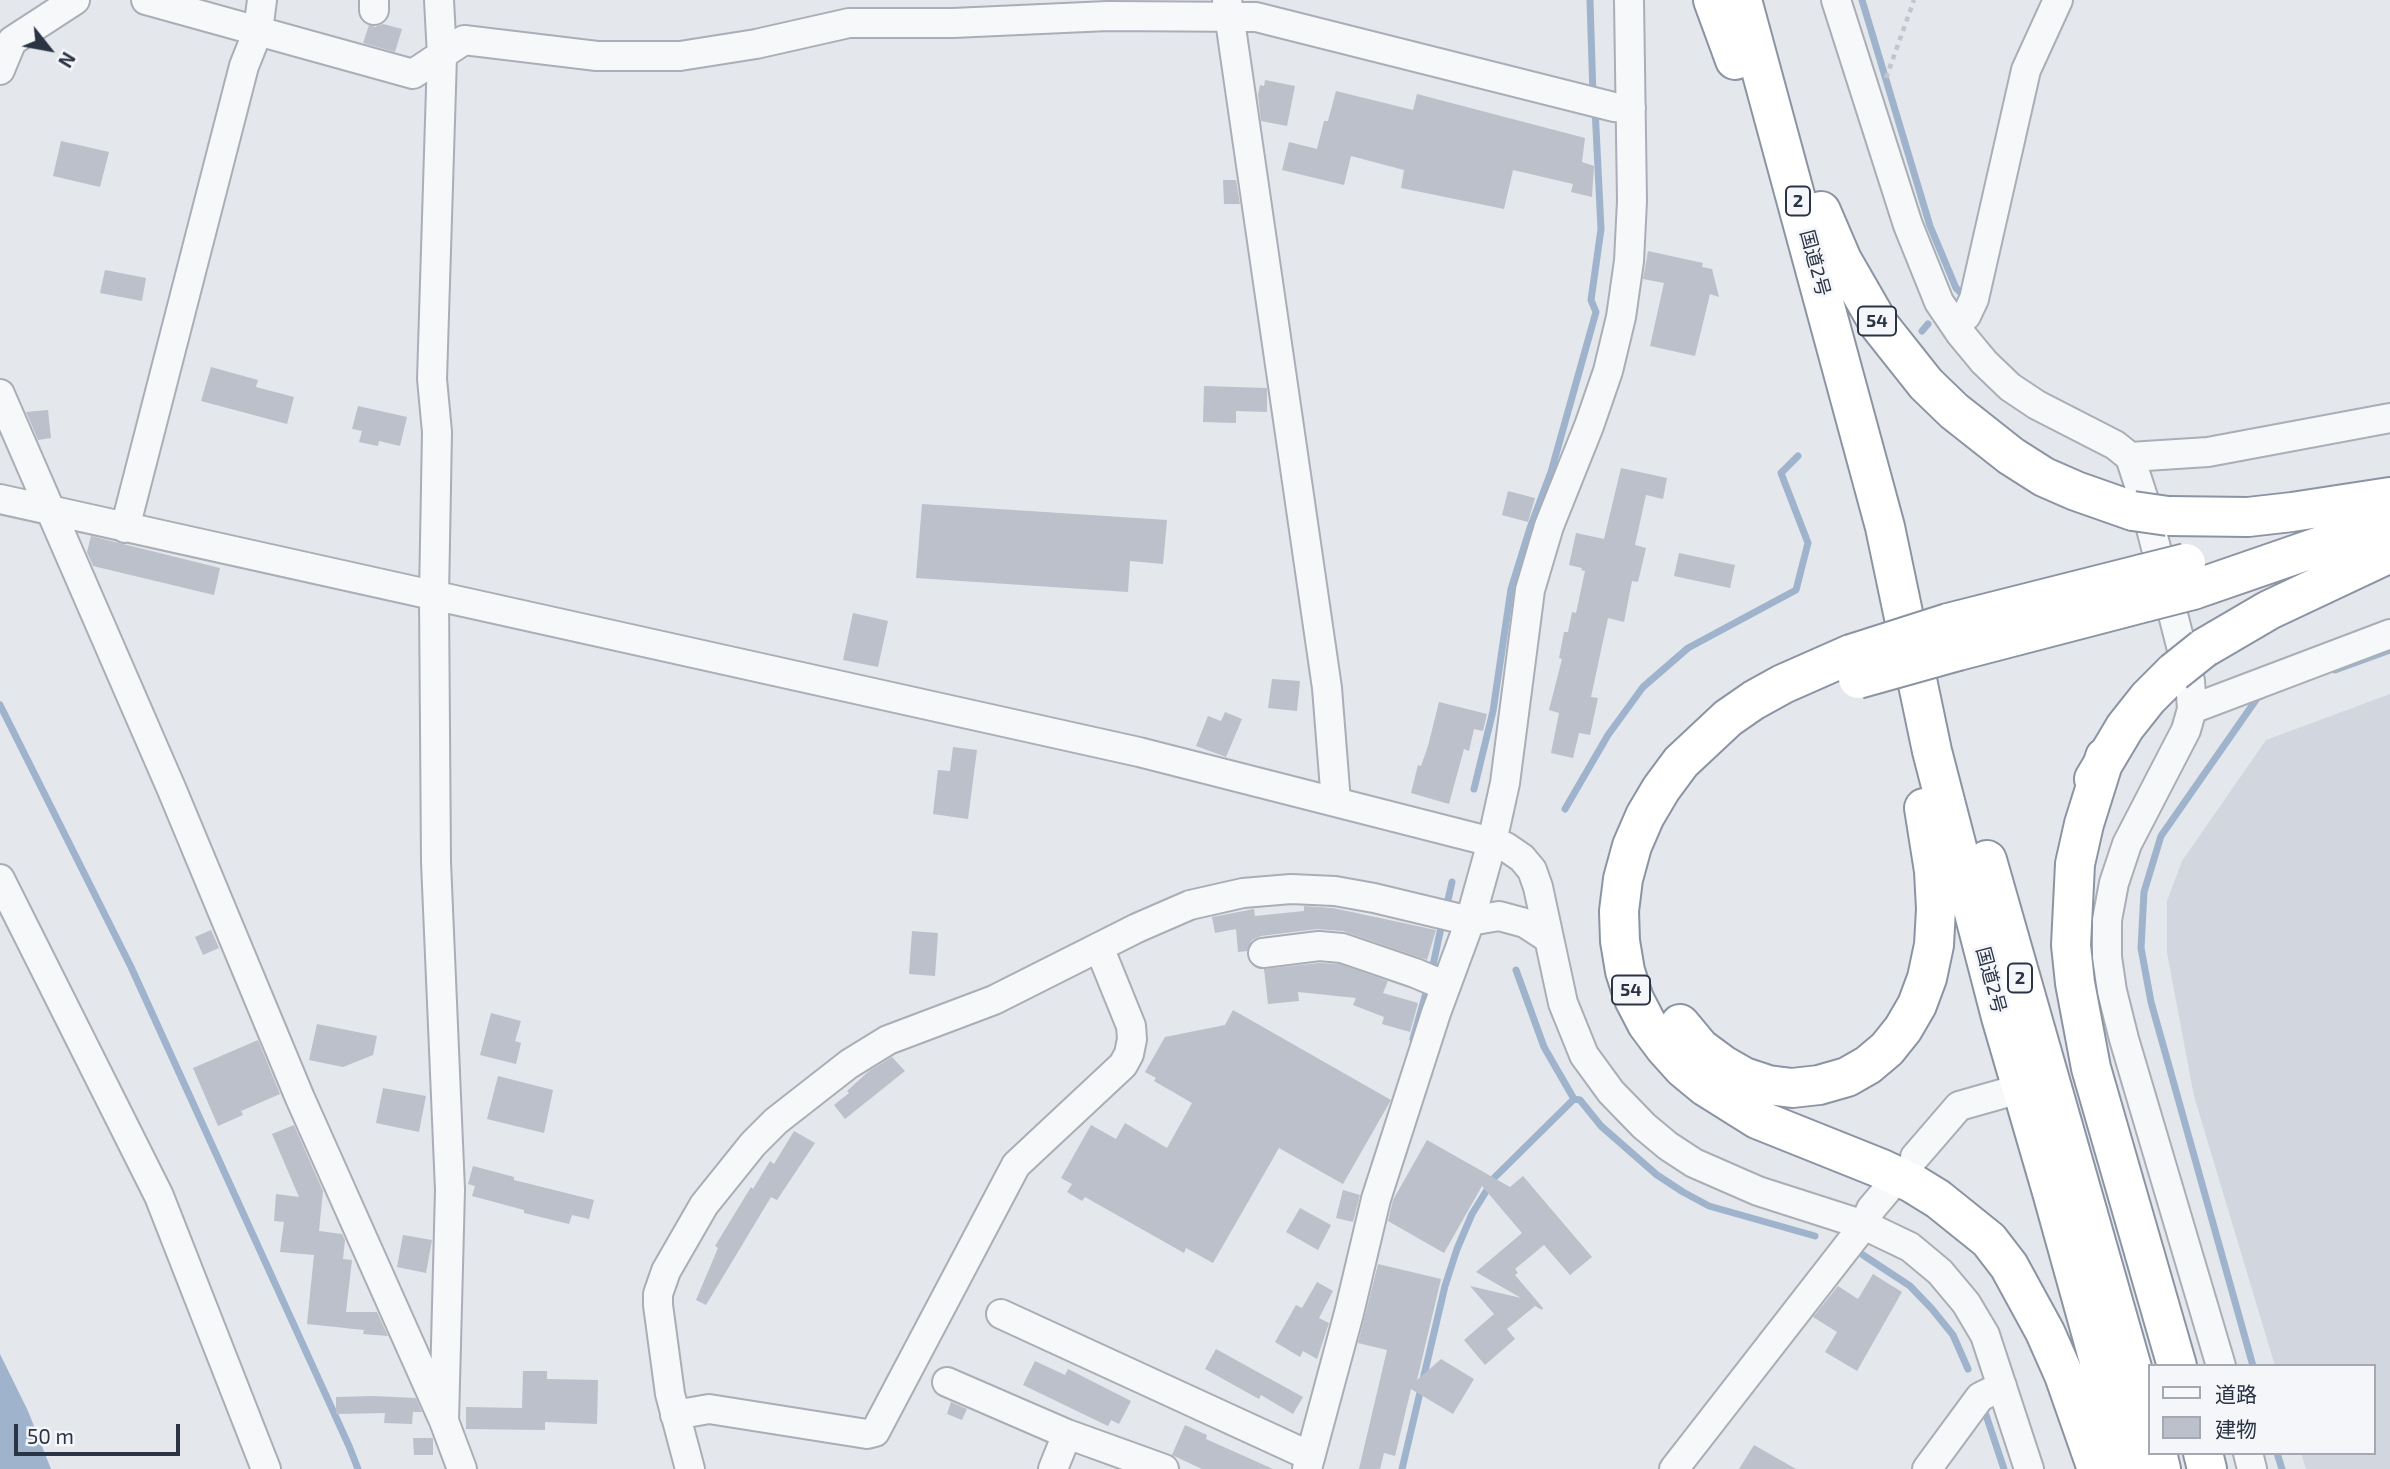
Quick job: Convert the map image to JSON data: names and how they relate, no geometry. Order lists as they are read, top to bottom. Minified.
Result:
{"streets":{"highway":["2","国道2号","54"]},"crossings":[["国道2号","54"]],"legend":["道路","建物"],"scale_bar":"50 m","north":"bottom right"}
